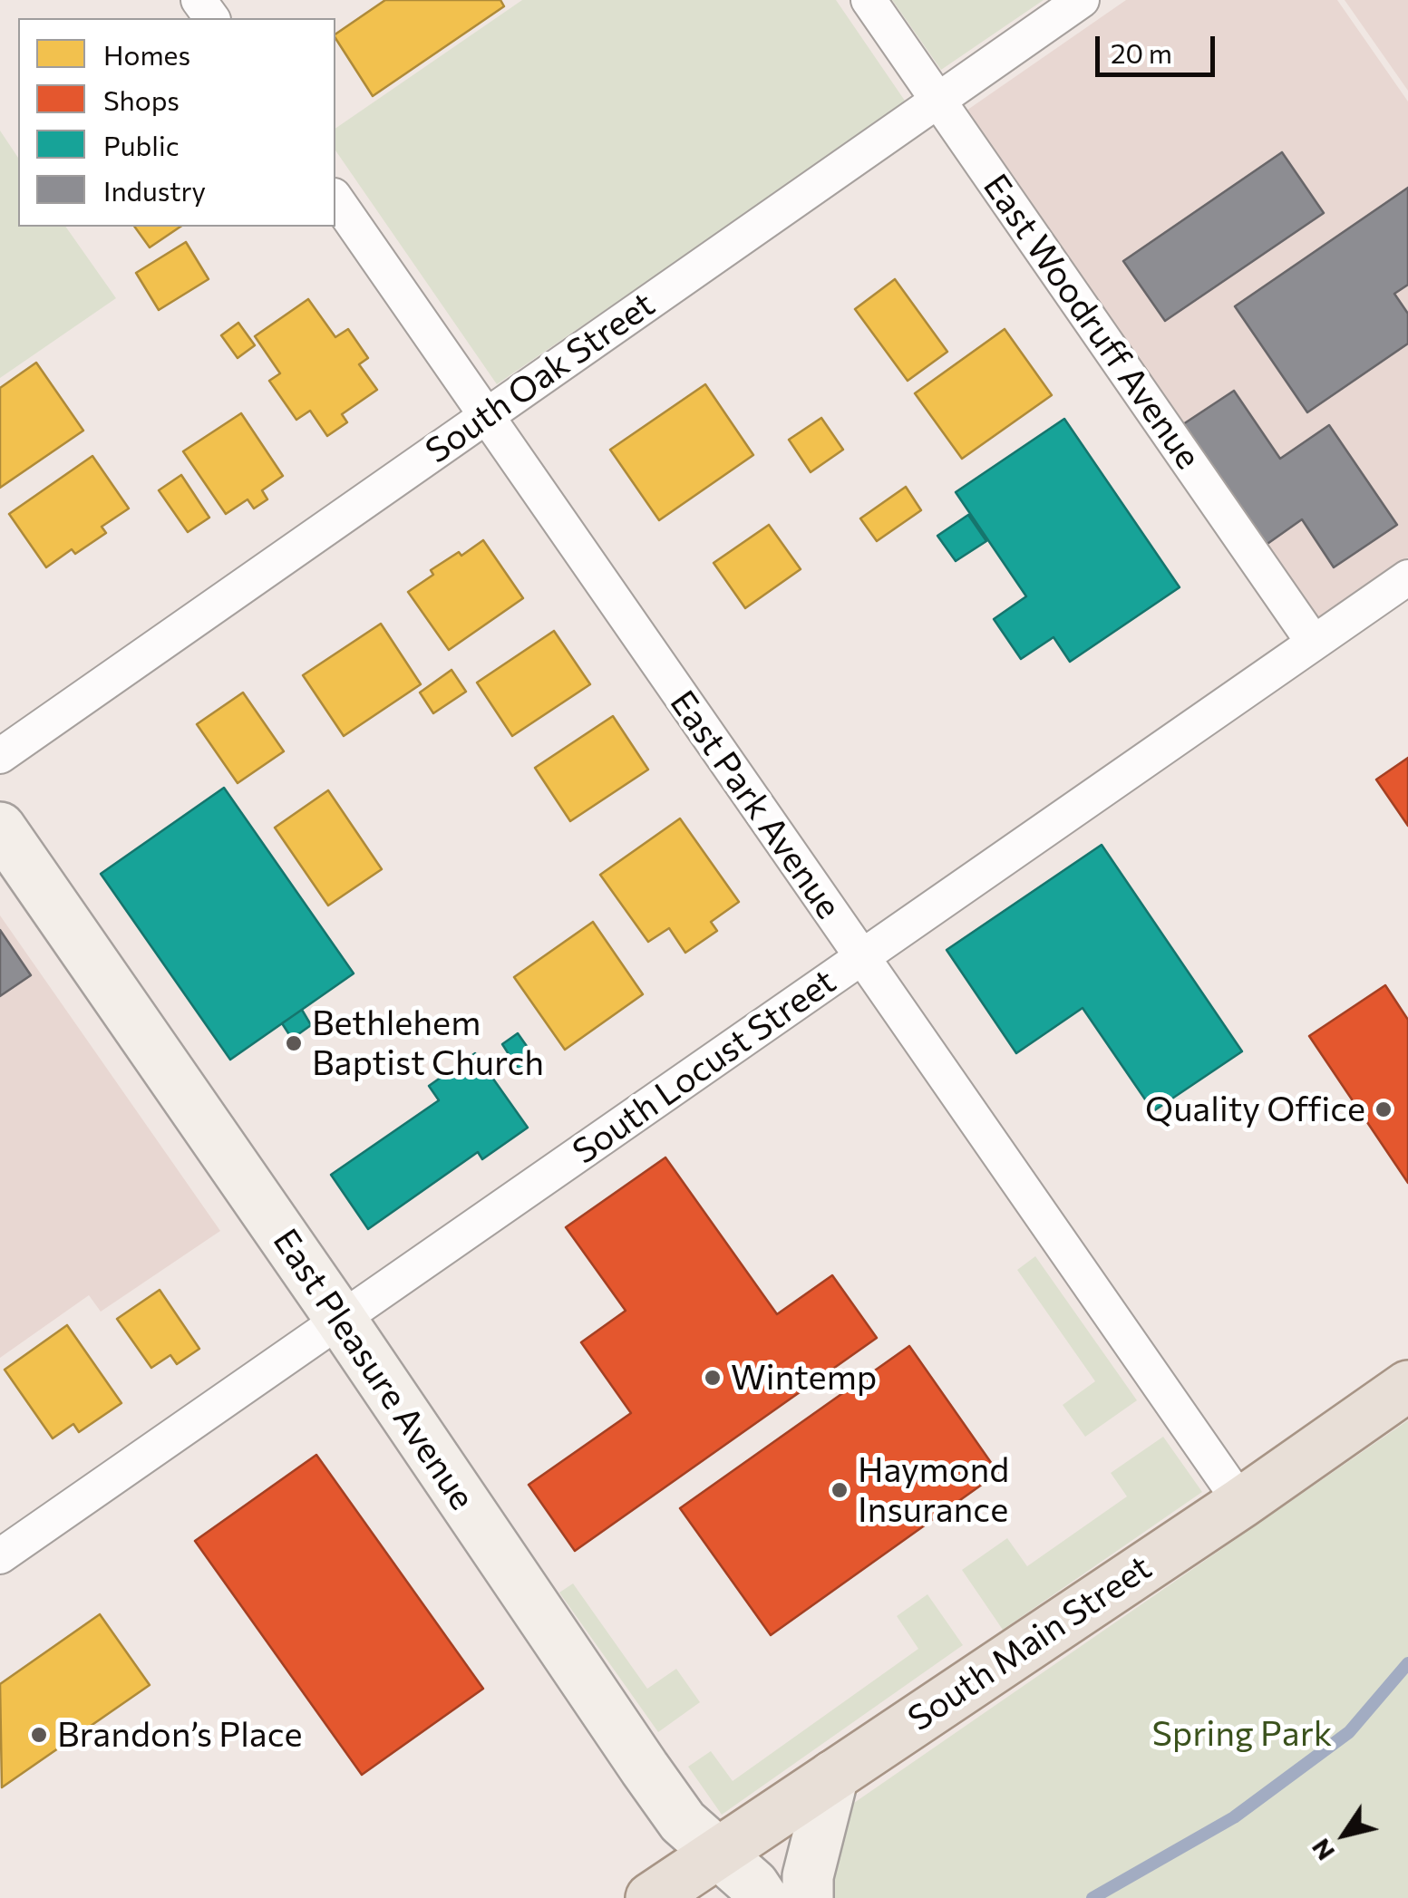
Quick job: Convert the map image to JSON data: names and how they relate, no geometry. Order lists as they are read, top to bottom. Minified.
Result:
{"streets":{"main road":["South Main Street"],"street":["East Woodruff Avenue","South Oak Street","East Park Avenue","South Locust Street","East Pleasure Avenue"]},"crossings":[["East Woodruff Avenue","South Oak Street"],["East Woodruff Avenue","South Locust Street"],["South Oak Street","East Park Avenue"],["East Park Avenue","South Locust Street"],["East Park Avenue","South Main Street"],["South Locust Street","East Pleasure Avenue"],["East Pleasure Avenue","South Main Street"]],"parks":["Spring Park"],"places":["Bethlehem Baptist Church","Quality Office","Wintemp","Haymond Insurance","Brandon’s Place"],"legend":["Homes","Shops","Public","Industry"],"scale_bar":"20 m","north":"bottom left"}
